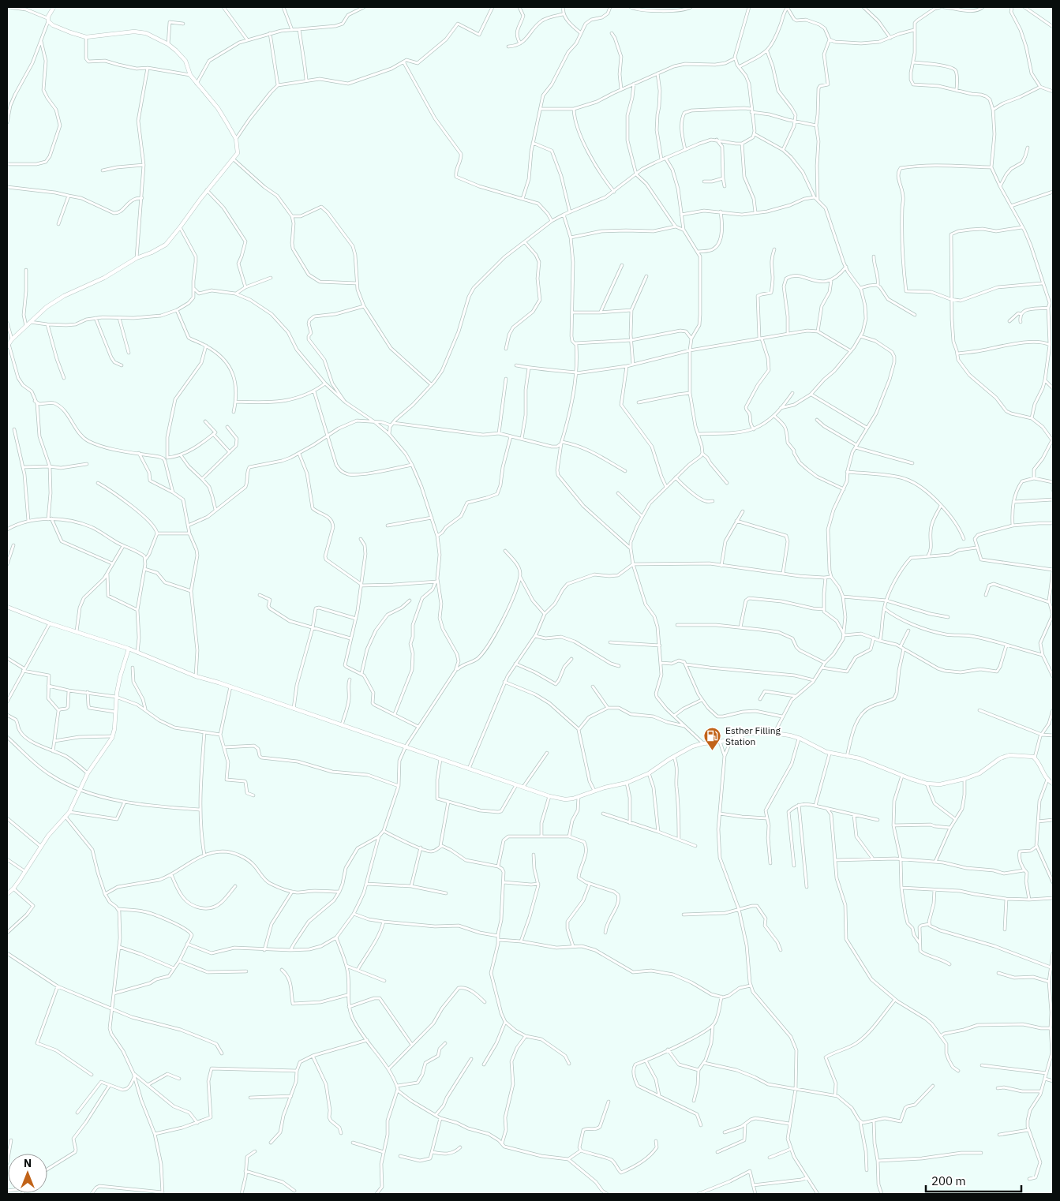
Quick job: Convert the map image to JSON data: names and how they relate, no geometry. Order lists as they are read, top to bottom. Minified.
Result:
{"places":{"fuel station":["Esther Filling Station"]},"scale_bar":"200 m","north":"top"}
